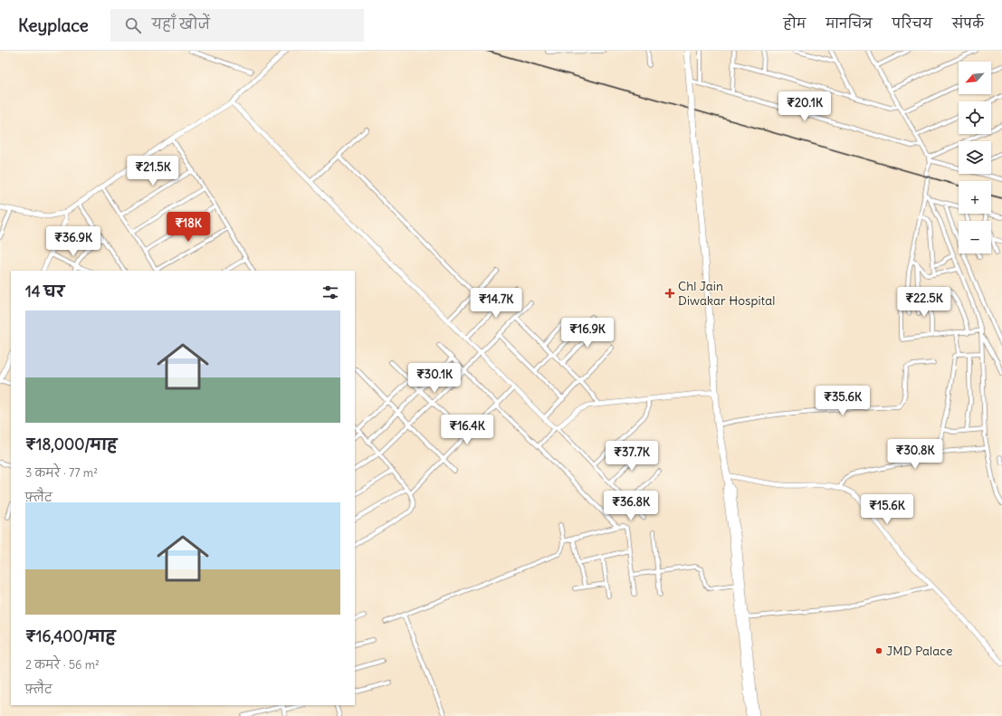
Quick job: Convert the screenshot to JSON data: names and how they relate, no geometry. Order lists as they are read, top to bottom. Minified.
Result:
{"places":{"health":["Chl Jain Diwakar Hospital"],"other":["JMD Palace"]},"north":"bottom left","page":{"header":"Keyplace","search":"यहाँ खोजें","nav":["होम","मानचित्र","परिचय","संपर्क"],"map_buttons":["+","−"],"price":["₹20.1K","₹21.5K","₹18K","₹36.9K","₹22.5K","₹14.7K","₹16.9K","₹30.1K","₹35.6K","₹16.4K","₹30.8K","₹37.7K","₹36.8K","₹15.6K"],"heading":"14 घर","list":[{"name":"₹18,000/माह","note":"3 कमरे · 77 m² · फ़्लैट"},{"name":"₹16,400/माह","note":"2 कमरे · 56 m² · फ़्लैट"}]}}
